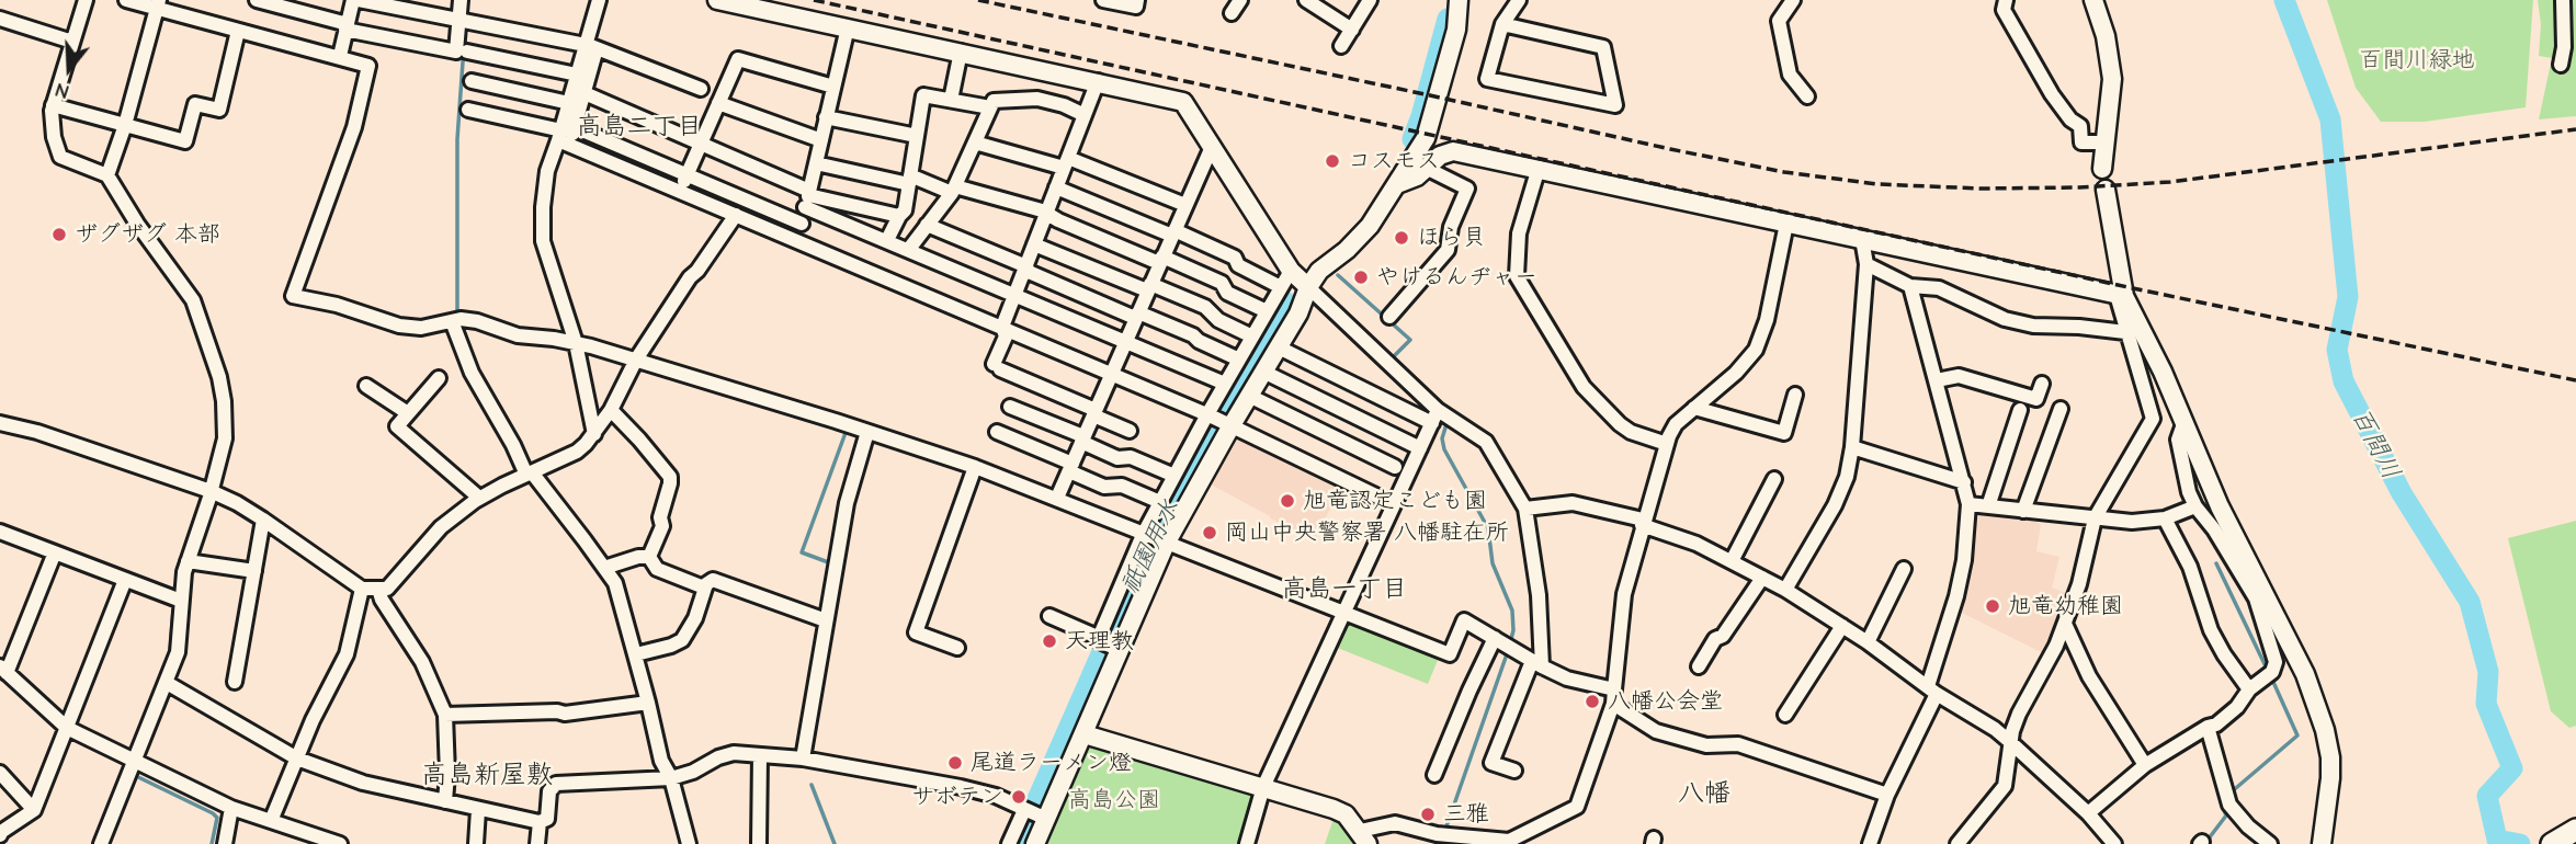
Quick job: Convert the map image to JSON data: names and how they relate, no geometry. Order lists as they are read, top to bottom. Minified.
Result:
{"districts":["高島二丁目","高島一丁目","高島新屋敷","八幡"],"water":["百間川","祇園用水"],"parks":["百間川緑地","高島公園"],"places":["コスモス","ザグザグ 本部","ほら貝","やけるんヂャー","旭竜認定こども園","岡山中央警察署 八幡駐在所","旭竜幼稚園","天理教","八幡公会堂","尾道ラーメン燈","サボテン","三雅"],"north":"bottom"}
